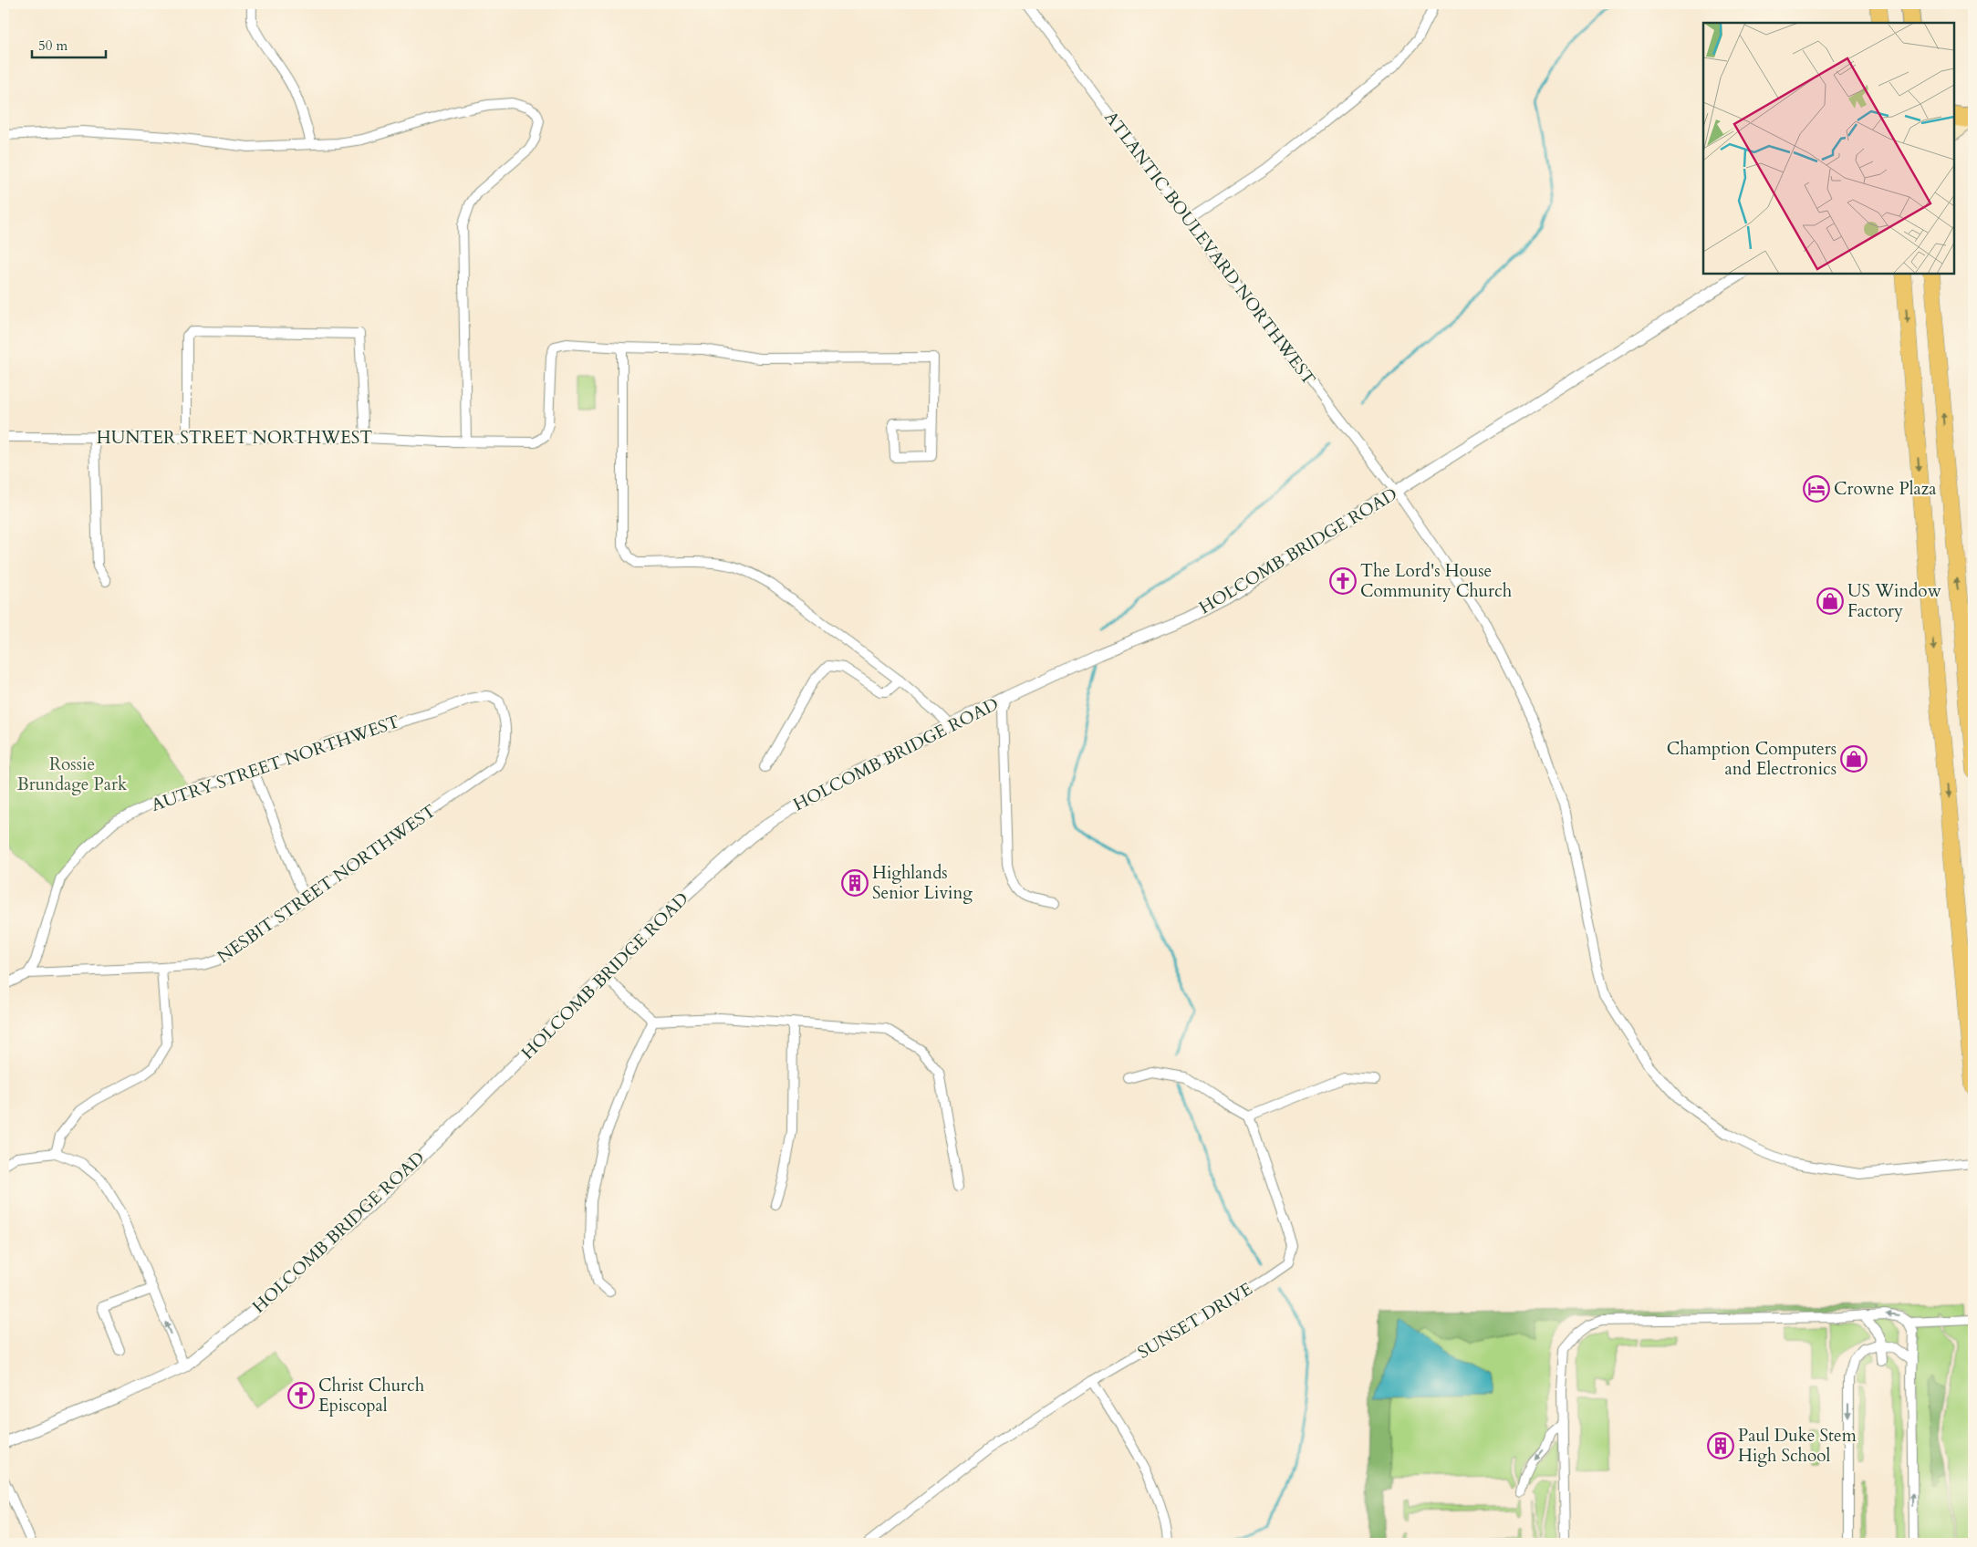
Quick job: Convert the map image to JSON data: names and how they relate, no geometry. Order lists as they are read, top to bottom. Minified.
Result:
{"streets":{"street":["ATLANTIC BOULEVARD NORTHWEST","HUNTER STREET NORTHWEST","HOLCOMB BRIDGE ROAD","AUTRY STREET NORTHWEST","NESBIT STREET NORTHWEST","SUNSET DRIVE"]},"crossings":[["ATLANTIC BOULEVARD NORTHWEST","HOLCOMB BRIDGE ROAD"],["AUTRY STREET NORTHWEST","NESBIT STREET NORTHWEST"]],"parks":["Rossie Brundage Park"],"places":{"hotel":["Crowne Plaza"],"church":["The Lord's House Community Church","Christ Church Episcopal"],"shop":["US Window Factory","Chamption Computers and Electronics"],"building":["Highlands Senior Living","Paul Duke Stem High School"]},"scale_bar":"50 m"}
